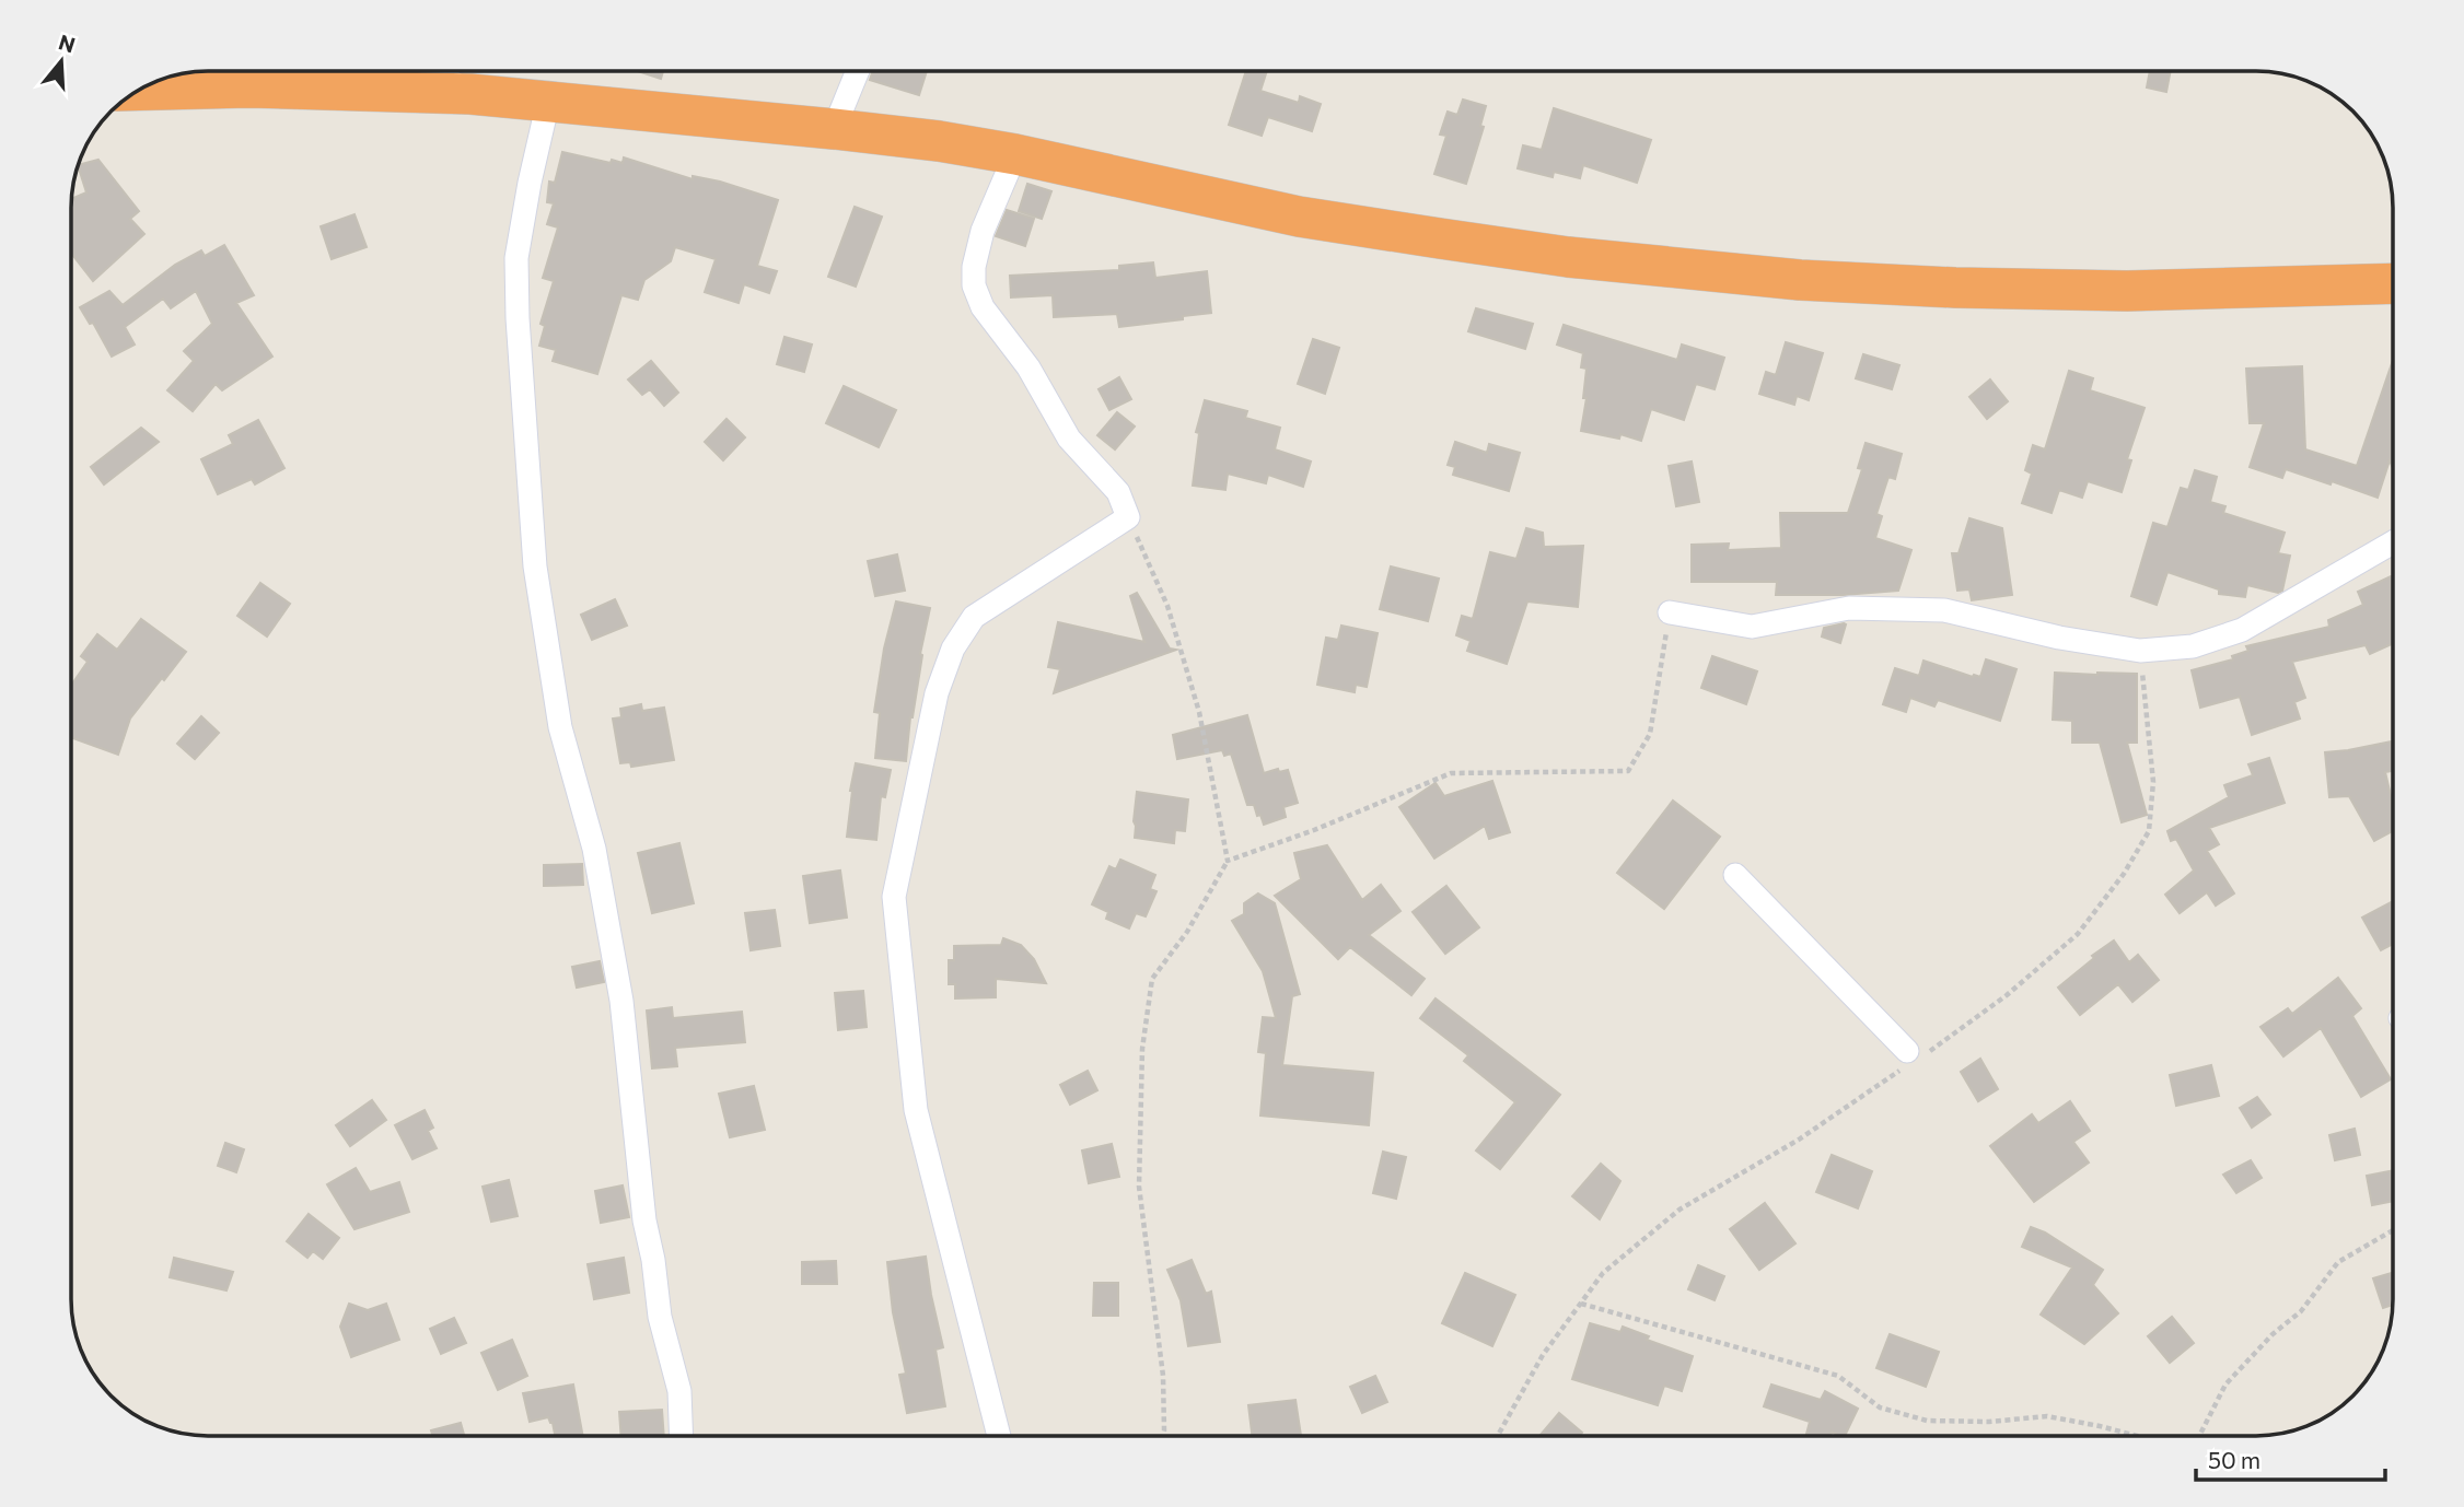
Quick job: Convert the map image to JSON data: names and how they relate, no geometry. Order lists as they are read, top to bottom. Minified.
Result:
{"scale_bar":"50 m","north":"top"}
